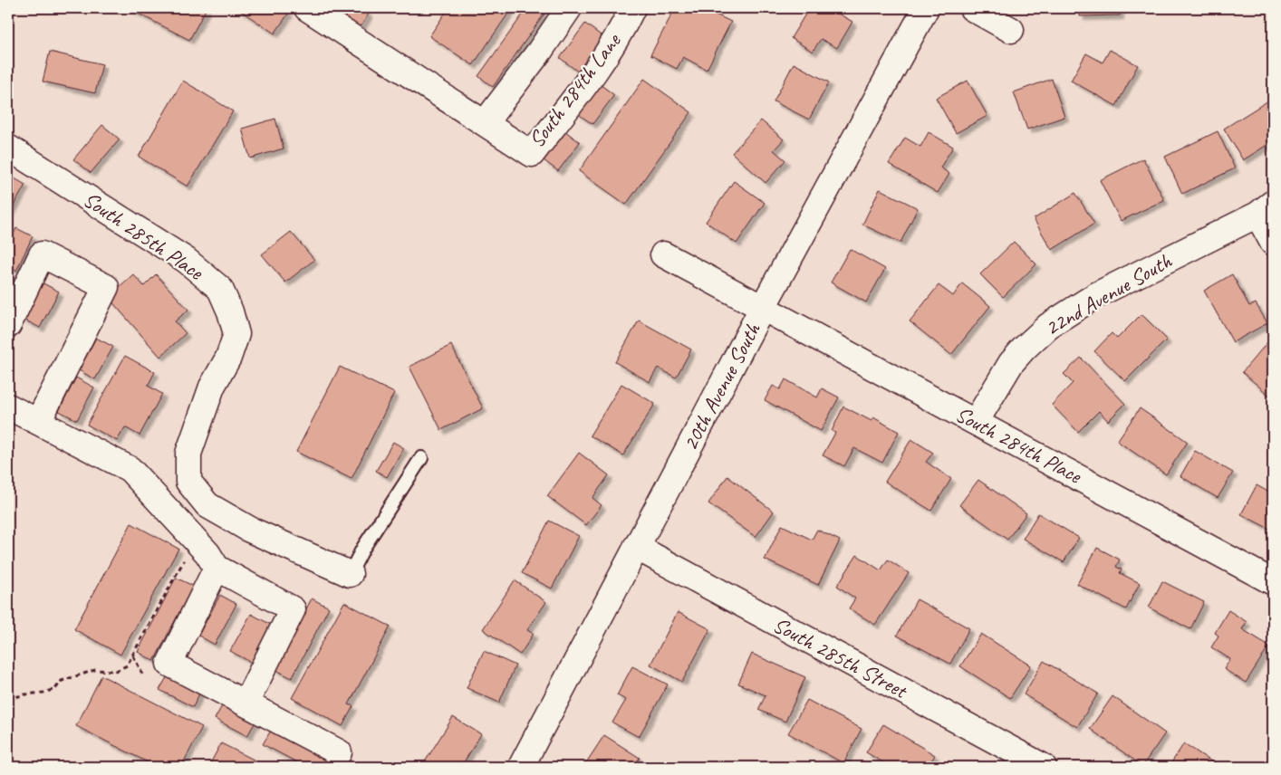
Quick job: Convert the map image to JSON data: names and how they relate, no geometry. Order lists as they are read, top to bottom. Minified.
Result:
{"streets":{"street":["South 284th Lane","South 285th Place","22nd Avenue South","20th Avenue South","South 284th Place","South 285th Street"]},"crossings":[["22nd Avenue South","South 284th Place"],["20th Avenue South","South 284th Place"],["20th Avenue South","South 285th Street"]]}
